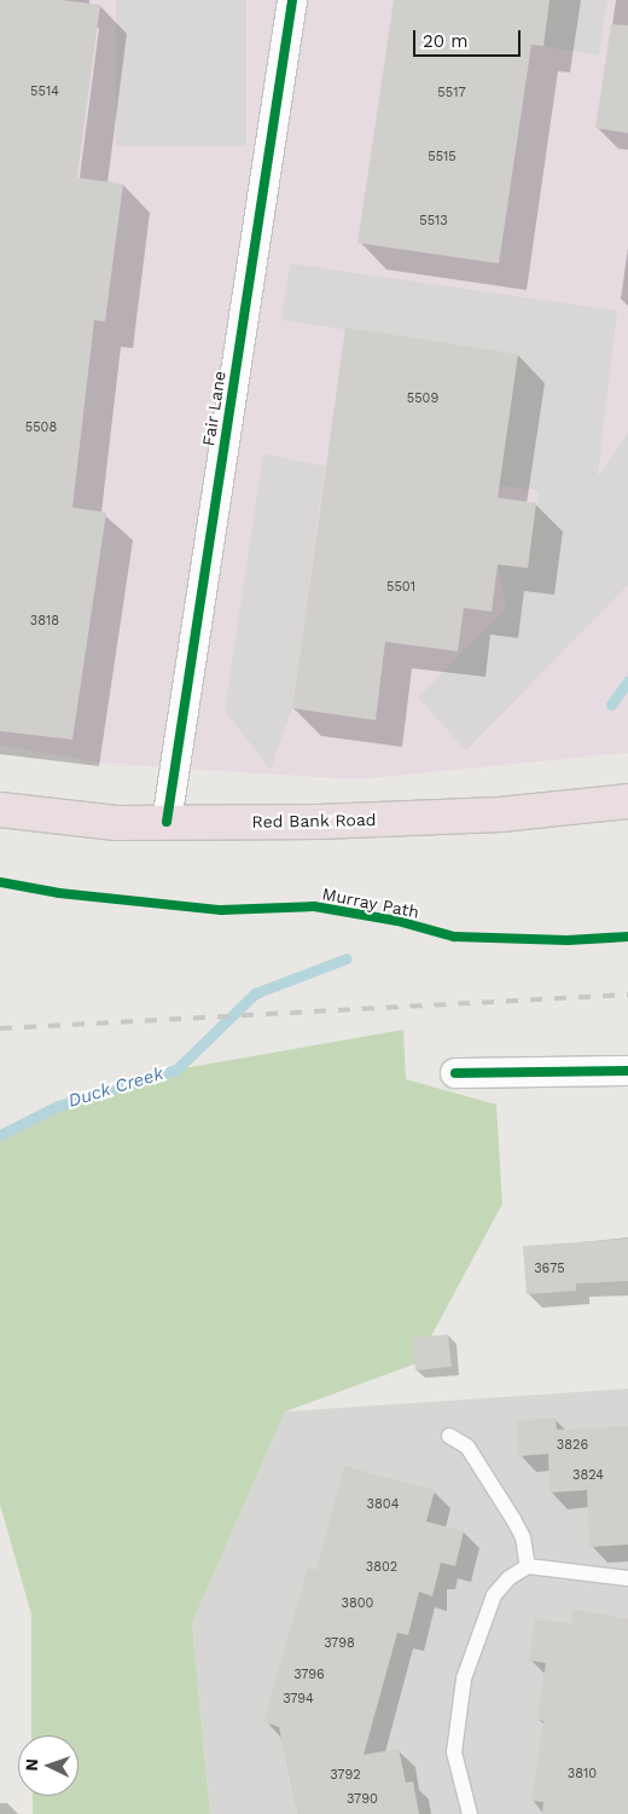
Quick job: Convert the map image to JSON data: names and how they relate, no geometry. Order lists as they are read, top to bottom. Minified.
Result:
{"streets":{"highway":["Red Bank Road"],"street":["Fair Lane"],"cycle path":["Murray Path"]},"crossings":[["Fair Lane","Red Bank Road"]],"water":["Duck Creek"],"house_numbers":["5514","5517","5515","5513","5509","5508","5501","3818","3675","3826","3824","3804","3802","3800","3798","3796","3794","3810","3792","3790"],"scale_bar":"20 m","north":"left"}
